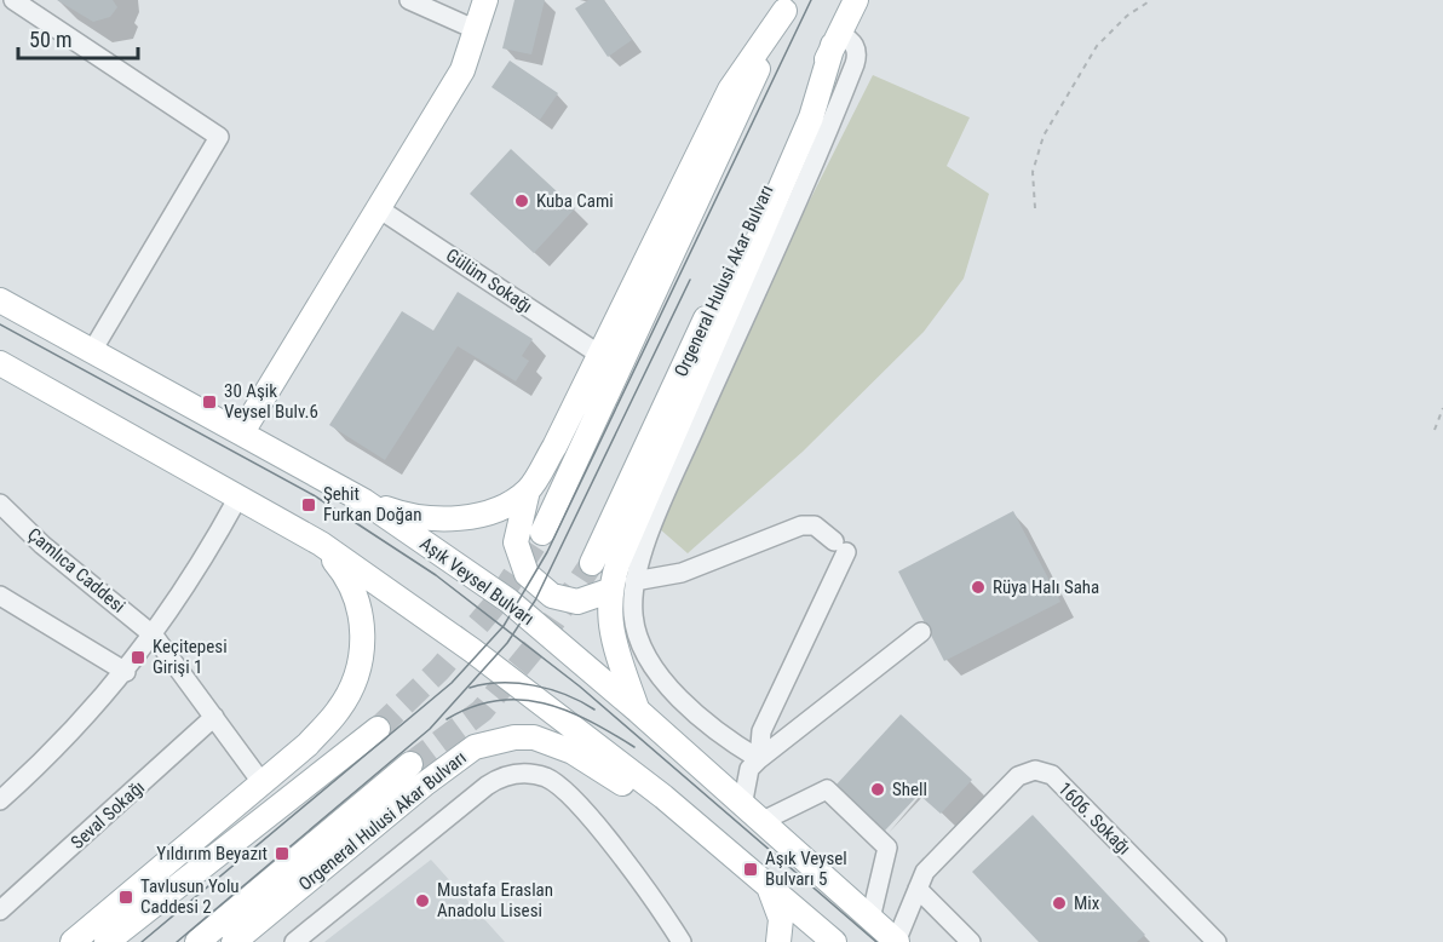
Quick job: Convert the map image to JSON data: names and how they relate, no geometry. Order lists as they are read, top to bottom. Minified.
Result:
{"streets":{"main road":["Orgeneral Hulusi Akar Bulvarı","Aşık Veysel Bulvarı"],"street":["Gülüm Sokağı","Çamlıca Caddesi","Seval Sokağı","1606. Sokağı"]},"crossings":[["Çamlıca Caddesi","Seval Sokağı"],["Aşık Veysel Bulvarı","1606. Sokağı"]],"places":{"other":["Kuba Cami","Rüya Halı Saha","Shell","Mustafa Eraslan Anadolu Lisesi","Mix"],"transit":["30 Aşik Veysel Bulv.6","Şehit Furkan Doğan","Keçitepesi Girişi 1","Yıldırım Beyazıt","Aşık Veysel Bulvarı 5","Tavlusun Yolu Caddesi 2"]},"scale_bar":"50 m"}
